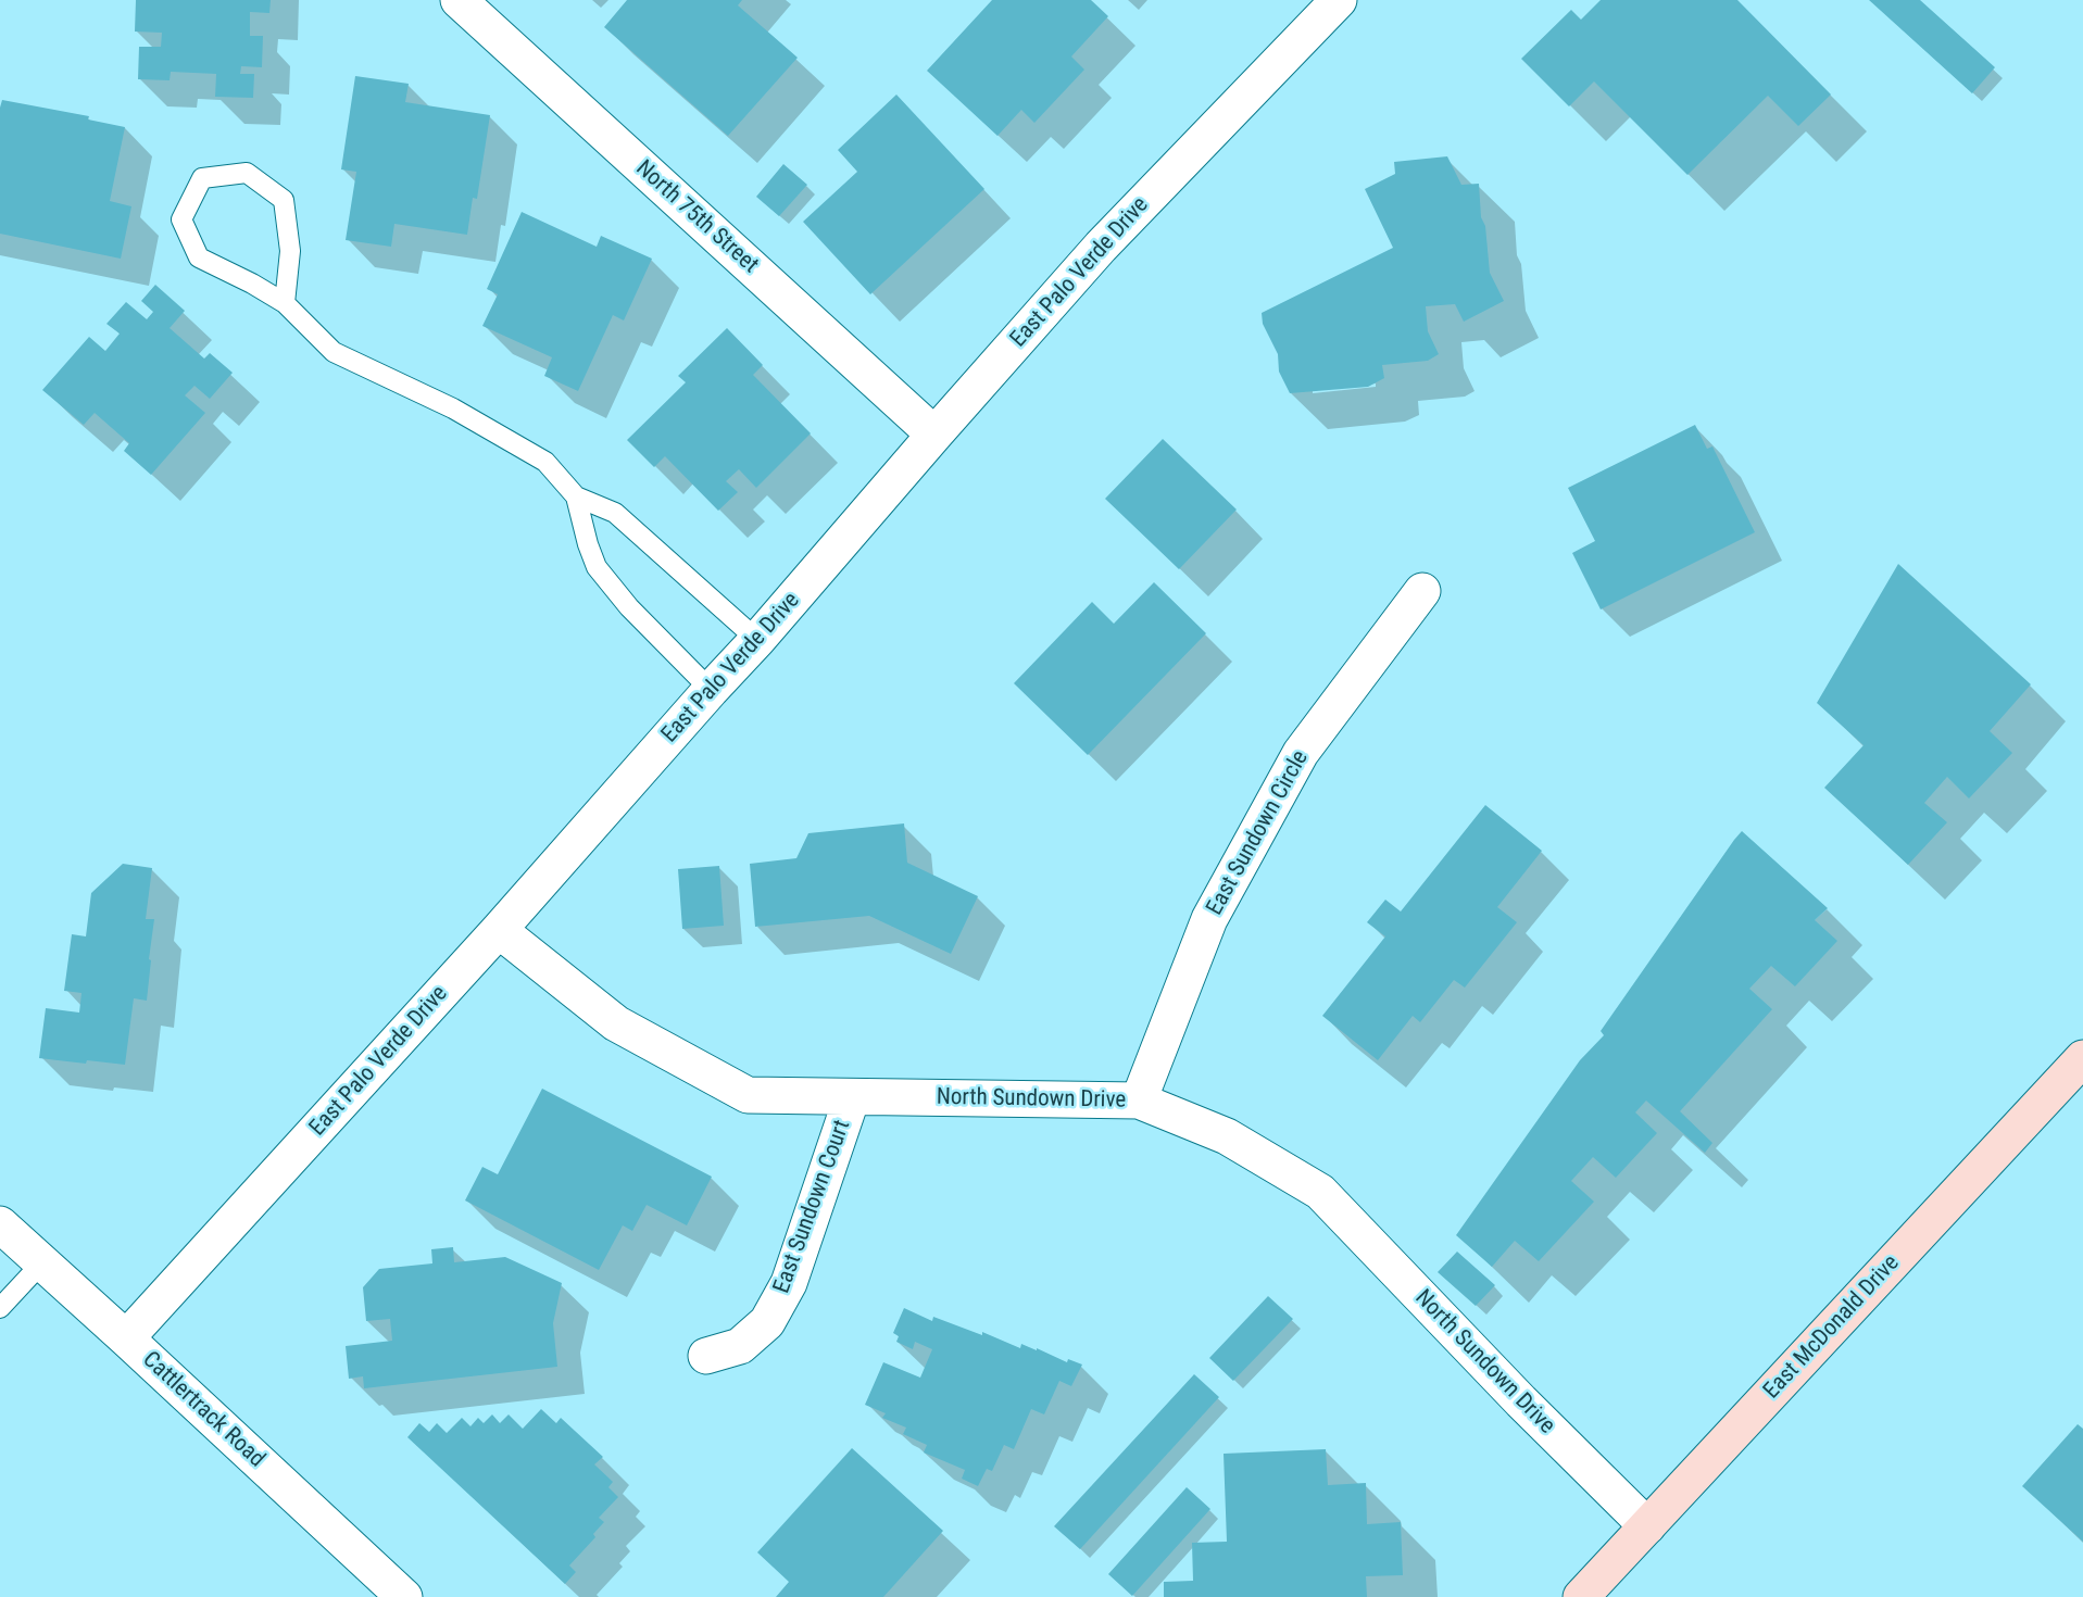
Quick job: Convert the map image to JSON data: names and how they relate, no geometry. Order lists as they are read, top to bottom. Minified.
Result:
{"streets":{"main road":["East McDonald Drive"],"street":["North 75th Street","East Palo Verde Drive","East Sundown Circle","North Sundown Drive","East Sundown Court","Cattlertrack Road"]},"crossings":[["North 75th Street","East Palo Verde Drive"],["East Palo Verde Drive","North Sundown Drive"],["East Palo Verde Drive","Cattlertrack Road"],["East Sundown Circle","North Sundown Drive"],["North Sundown Drive","East Sundown Court"],["North Sundown Drive","East McDonald Drive"]]}
